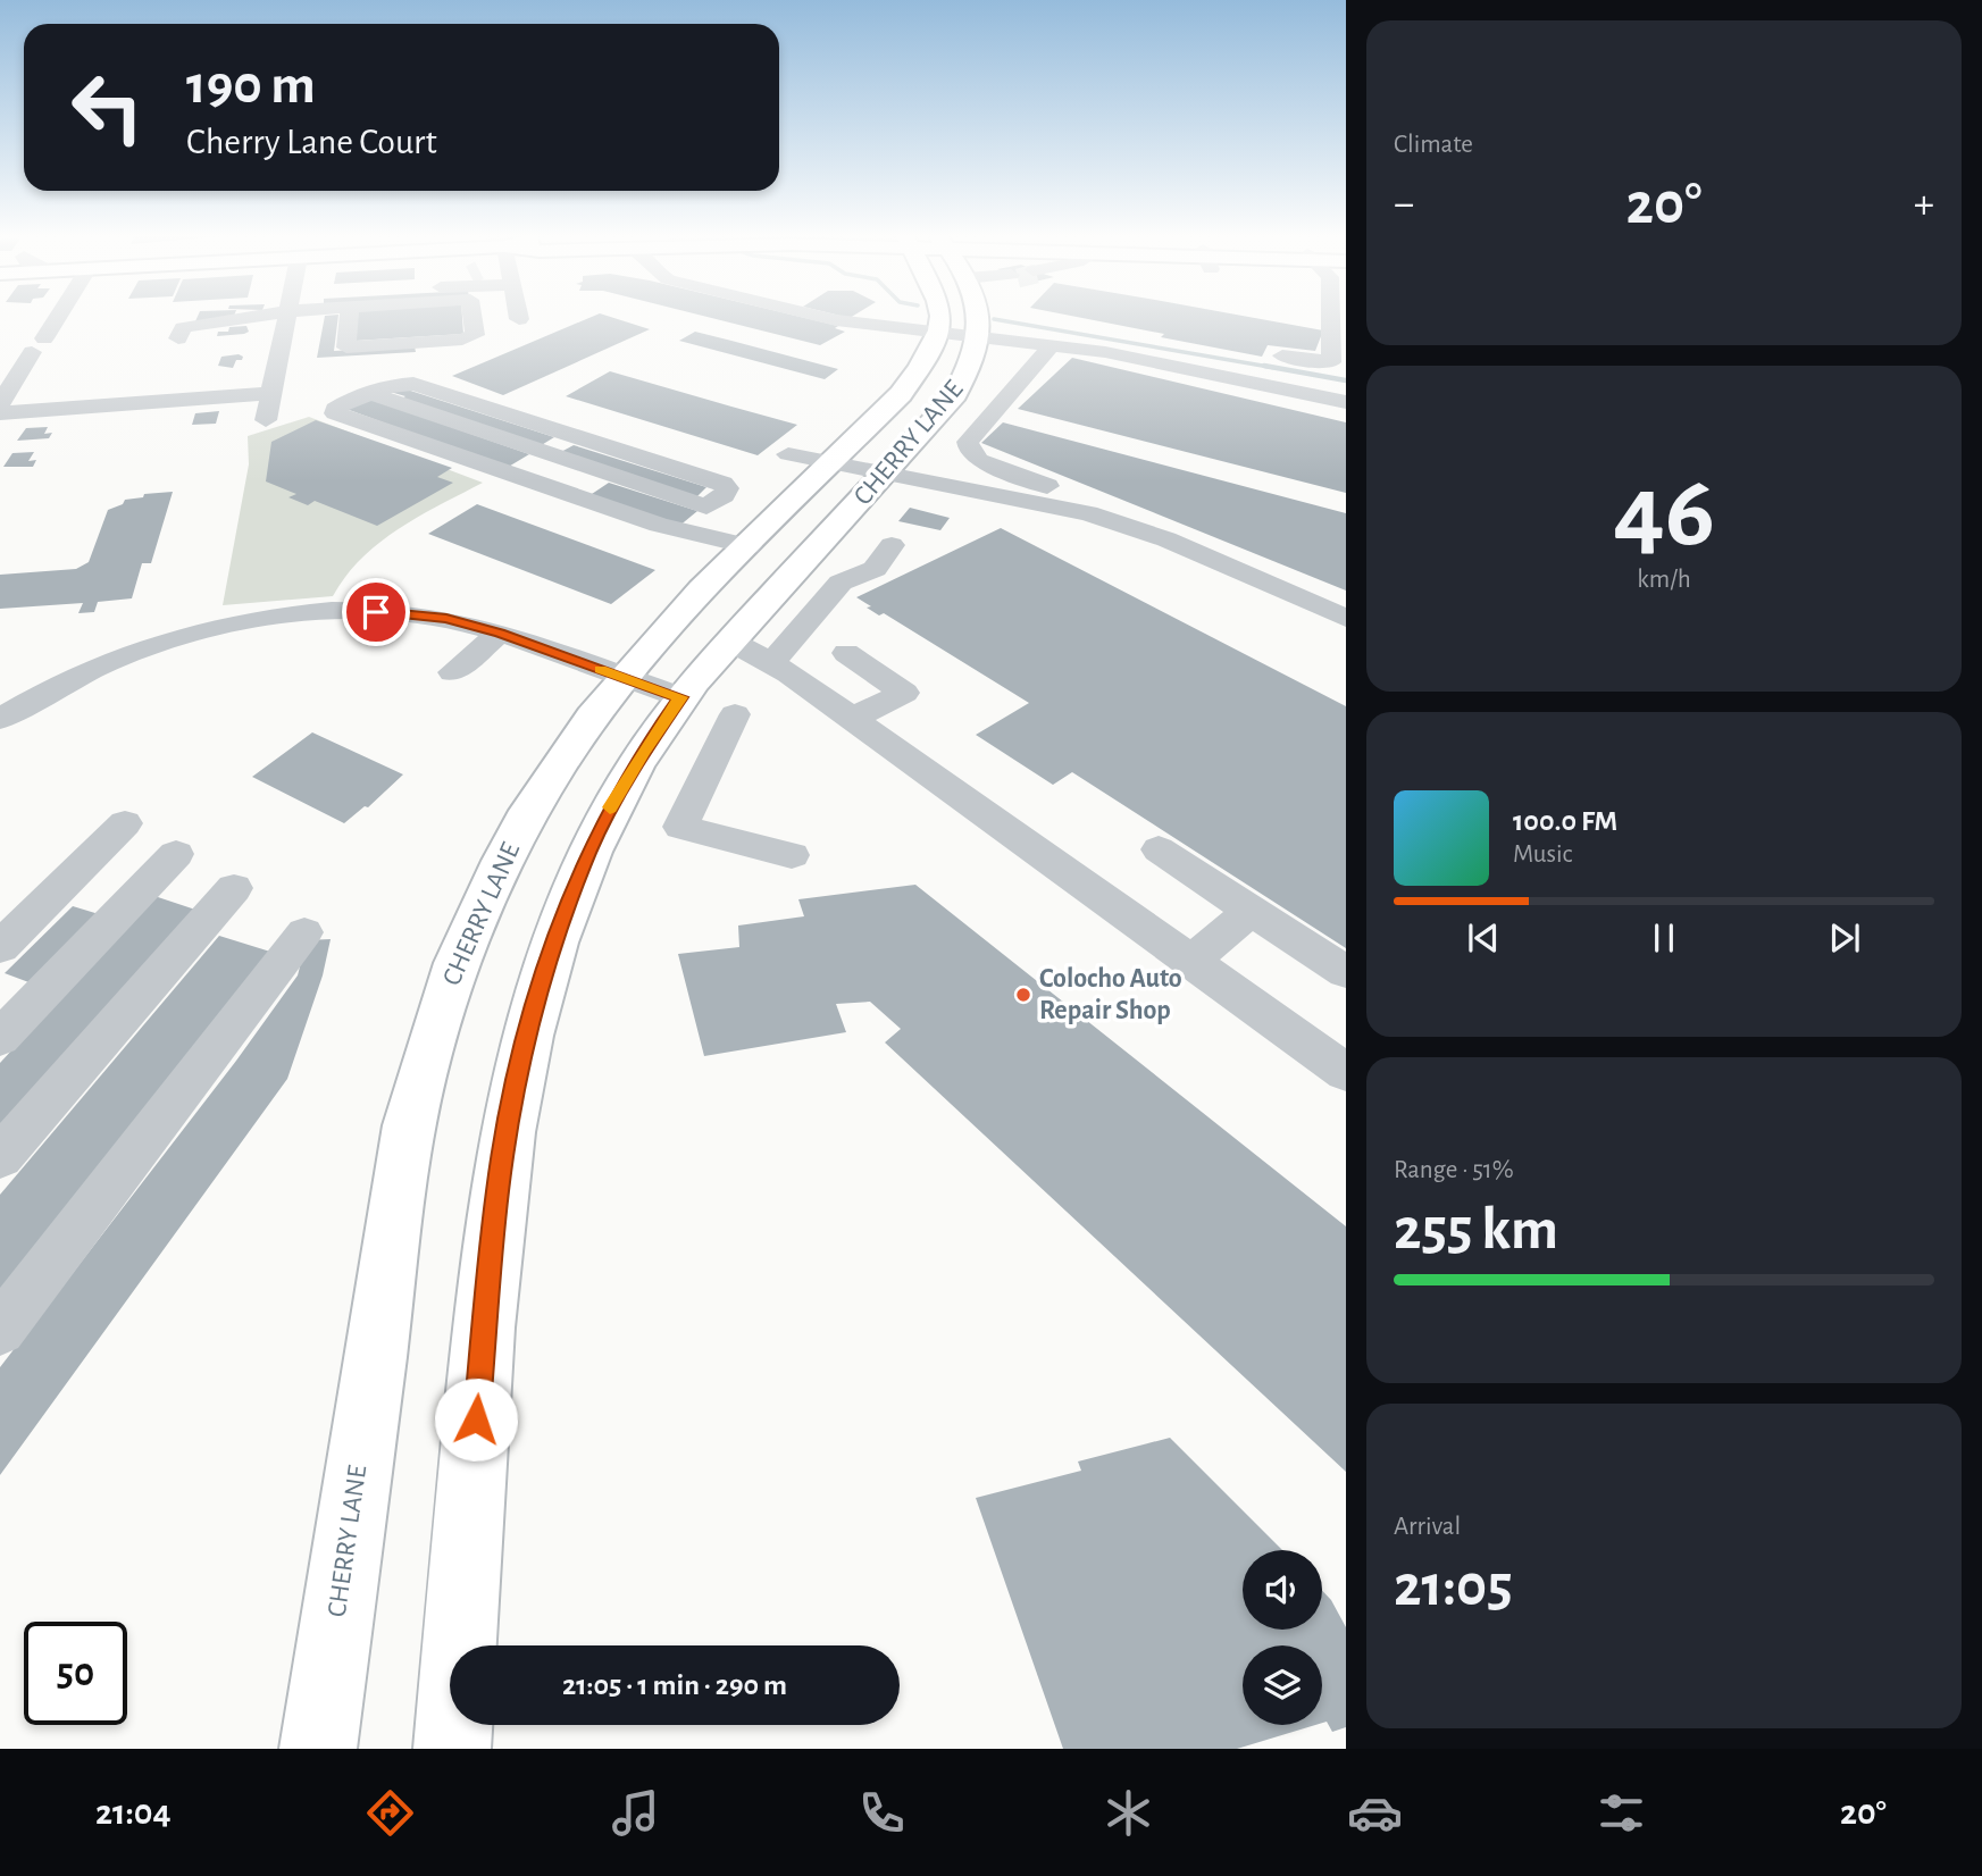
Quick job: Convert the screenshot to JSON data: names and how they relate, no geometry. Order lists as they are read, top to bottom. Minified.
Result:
{"streets":{"main road":["CHERRY LANE"]},"places":["Colocho Auto Repair Shop"],"page":{"tile":["Climate",["46","km/h"],["Range · 51%","255 km"],["Arrival","21:05"]],"turn":["190 m","Cherry Lane Court"],"heat":["−","20°","+"],"song":["100.0 FM","Music"],"limit":"50","trip":"21:05 · 1 min · 290 m","tabs":["21:04","20°"]}}
